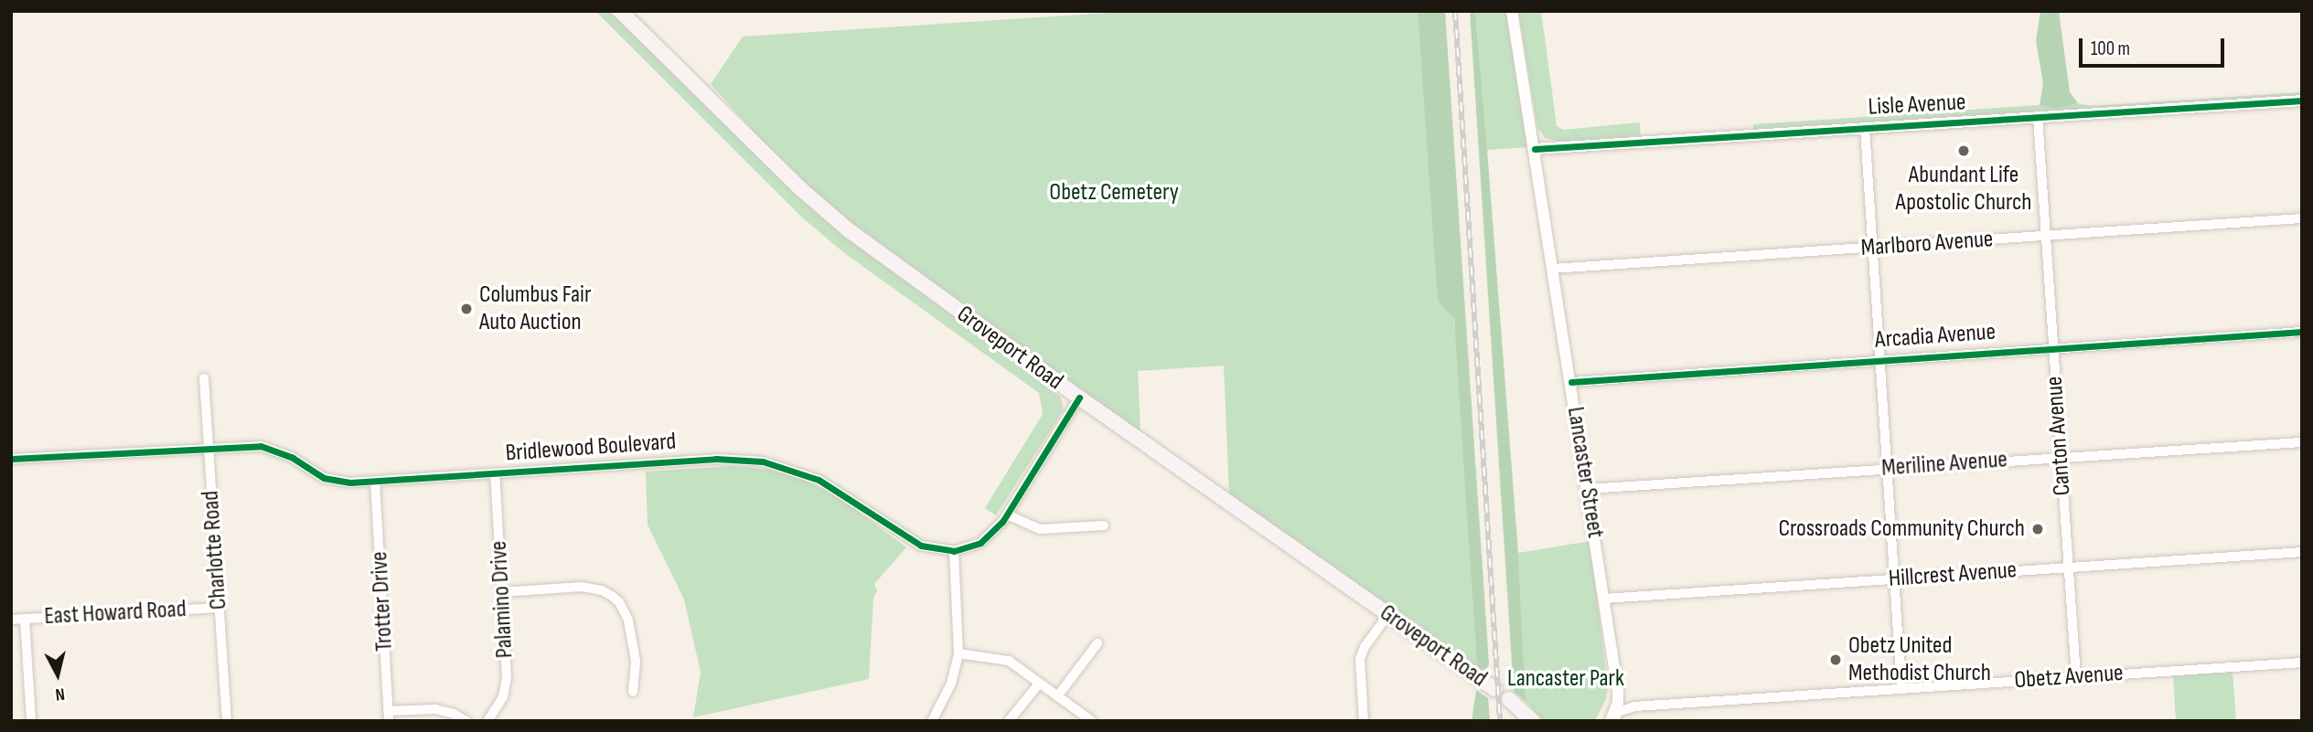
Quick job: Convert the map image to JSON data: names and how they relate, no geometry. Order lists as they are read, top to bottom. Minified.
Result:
{"streets":{"main road":["Groveport Road"],"street":["Lisle Avenue","Marlboro Avenue","Arcadia Avenue","Canton Avenue","Bridlewood Boulevard","Meriline Avenue","Lancaster Street","Charlotte Road","Hillcrest Avenue","Palamino Drive","Trotter Drive","East Howard Road","Obetz Avenue"]},"crossings":[["Lisle Avenue","Canton Avenue"],["Lisle Avenue","Lancaster Street"],["Marlboro Avenue","Canton Avenue"],["Marlboro Avenue","Lancaster Street"],["Arcadia Avenue","Canton Avenue"],["Arcadia Avenue","Lancaster Street"],["Canton Avenue","Meriline Avenue"],["Canton Avenue","Hillcrest Avenue"],["Canton Avenue","Obetz Avenue"],["Bridlewood Boulevard","Charlotte Road"],["Bridlewood Boulevard","Palamino Drive"],["Bridlewood Boulevard","Trotter Drive"],["Meriline Avenue","Lancaster Street"],["Lancaster Street","Hillcrest Avenue"],["Lancaster Street","Obetz Avenue"],["Charlotte Road","East Howard Road"]],"parks":["Obetz Cemetery","Lancaster Park"],"places":["Abundant Life Apostolic Church","Columbus Fair Auto Auction","Crossroads Community Church","Obetz United Methodist Church"],"scale_bar":"100 m","north":"bottom"}
